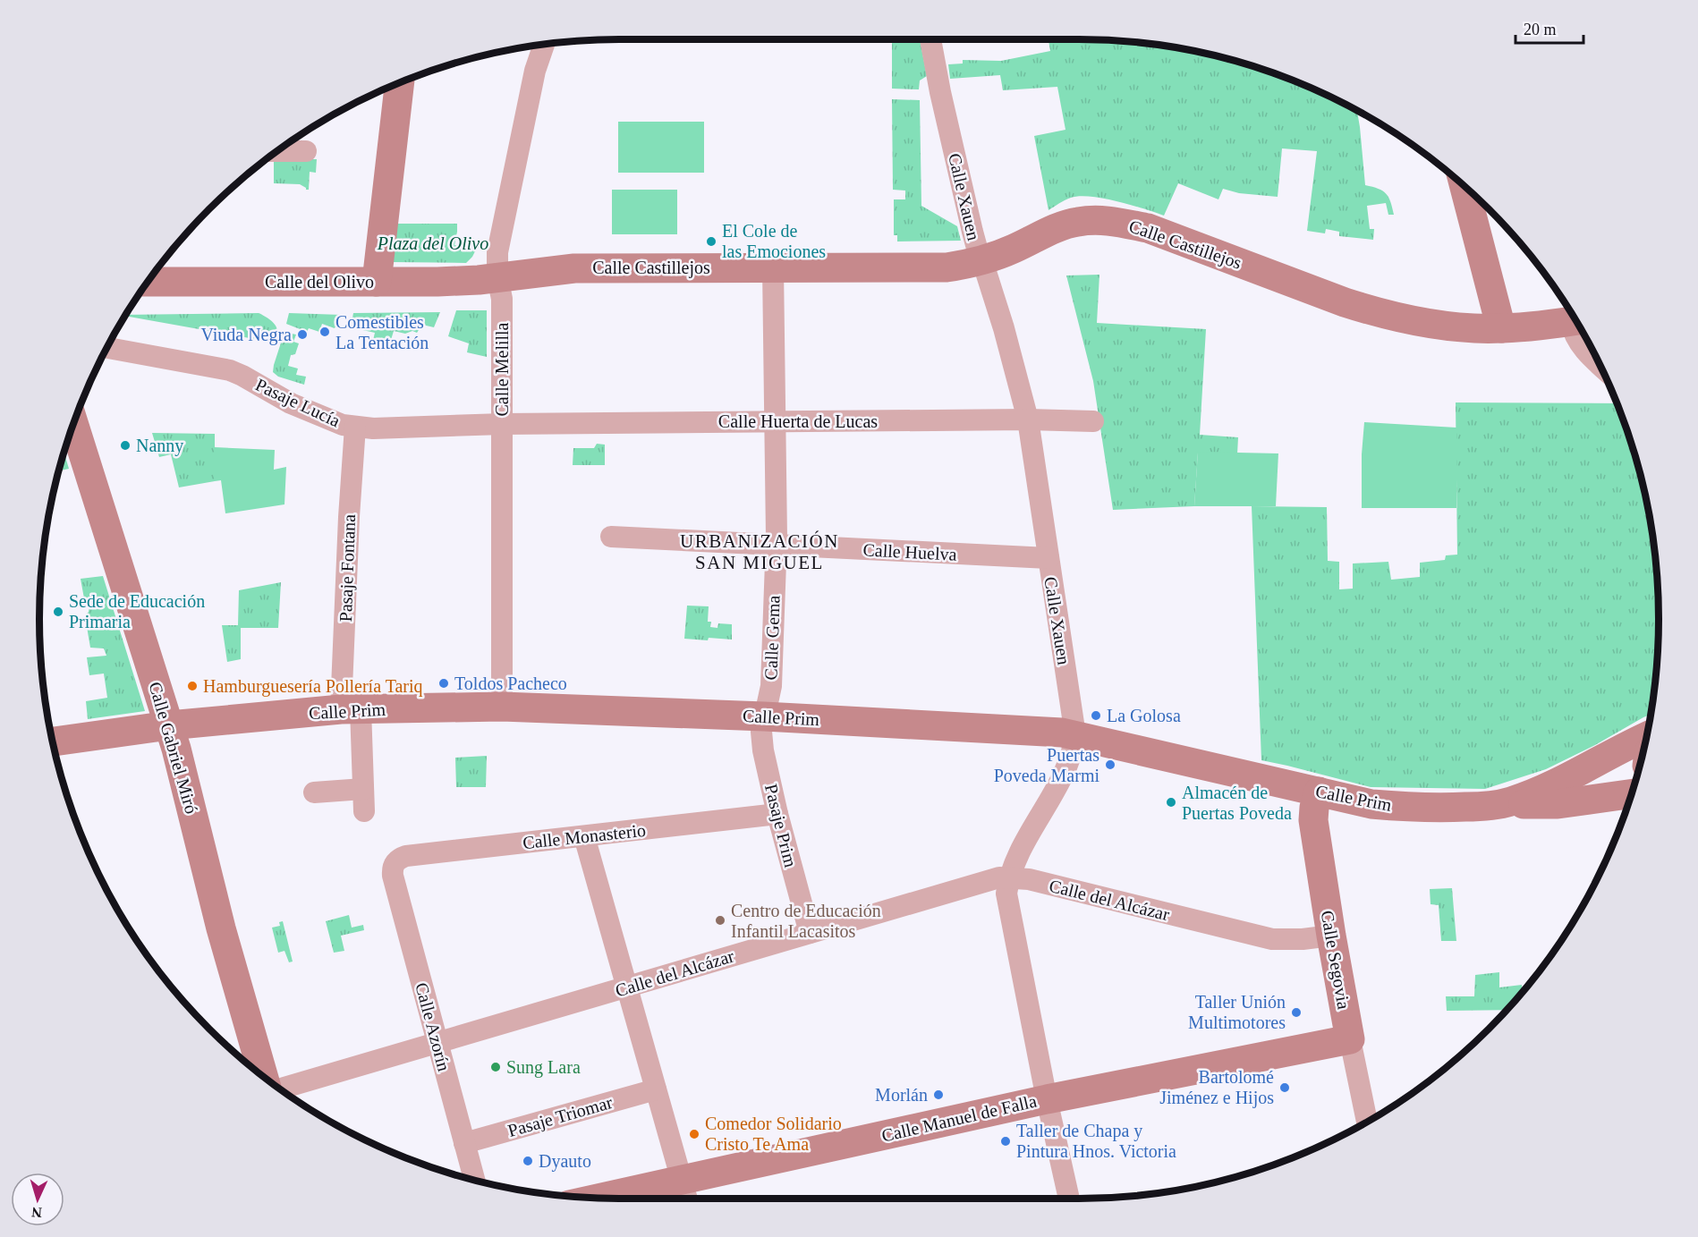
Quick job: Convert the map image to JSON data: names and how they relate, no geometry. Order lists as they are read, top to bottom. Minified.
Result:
{"streets":{"street":["Calle Xauen","Calle Castillejos","Calle del Olivo","Calle Melilla","Pasaje Lucía","Calle Huerta de Lucas","Calle Huelva","Pasaje Fontana","Calle Gema","Calle Prim","Calle Gabriel Miró","Pasaje Prim","Calle Monasterio","Calle del Alcázar","Calle Segovia","Calle Azorín","Pasaje Triomar","Calle Manuel de Falla"]},"crossings":[["Calle Xauen","Calle Castillejos"],["Calle Xauen","Calle Huerta de Lucas"],["Calle Xauen","Calle Huelva"],["Calle Xauen","Calle Prim"],["Calle Xauen","Calle del Alcázar"],["Calle Xauen","Calle Manuel de Falla"],["Calle Castillejos","Calle del Olivo"],["Calle Castillejos","Calle Melilla"],["Calle Castillejos","Calle Gema"],["Calle del Olivo","Calle Melilla"],["Calle Melilla","Pasaje Lucía"],["Calle Melilla","Calle Huerta de Lucas"],["Calle Melilla","Calle Prim"],["Pasaje Lucía","Calle Huerta de Lucas"],["Pasaje Lucía","Pasaje Fontana"],["Calle Huerta de Lucas","Calle Gema"],["Calle Huelva","Calle Gema"],["Pasaje Fontana","Calle Prim"],["Calle Gema","Calle Prim"],["Calle Gema","Pasaje Prim"],["Calle Prim","Calle Gabriel Miró"],["Calle Prim","Pasaje Prim"],["Calle Prim","Calle Segovia"],["Pasaje Prim","Calle Monasterio"],["Pasaje Prim","Calle del Alcázar"],["Calle Monasterio","Calle Azorín"],["Calle del Alcázar","Calle Segovia"],["Calle del Alcázar","Calle Azorín"],["Calle Segovia","Calle Manuel de Falla"],["Calle Azorín","Pasaje Triomar"]],"districts":["URBANIZACIÓN SAN MIGUEL"],"parks":["Plaza del Olivo"],"places":["El Cole de las Emociones","Comestibles La Tentación","Viuda Negra","Nanny","Sede de Educación Primaria","Toldos Pacheco","Hamburguesería Pollería Tariq","La Golosa","Puertas Poveda Marmi","Almacén de Puertas Poveda","Centro de Educación Infantil Lacasitos","Taller Unión Multimotores","Sung Lara","Bartolomé Jiménez e Hijos","Morlán","Comedor Solidario Cristo Te Ama","Taller de Chapa y Pintura Hnos. Victoria","Dyauto"],"scale_bar":"20 m","north":"bottom"}
